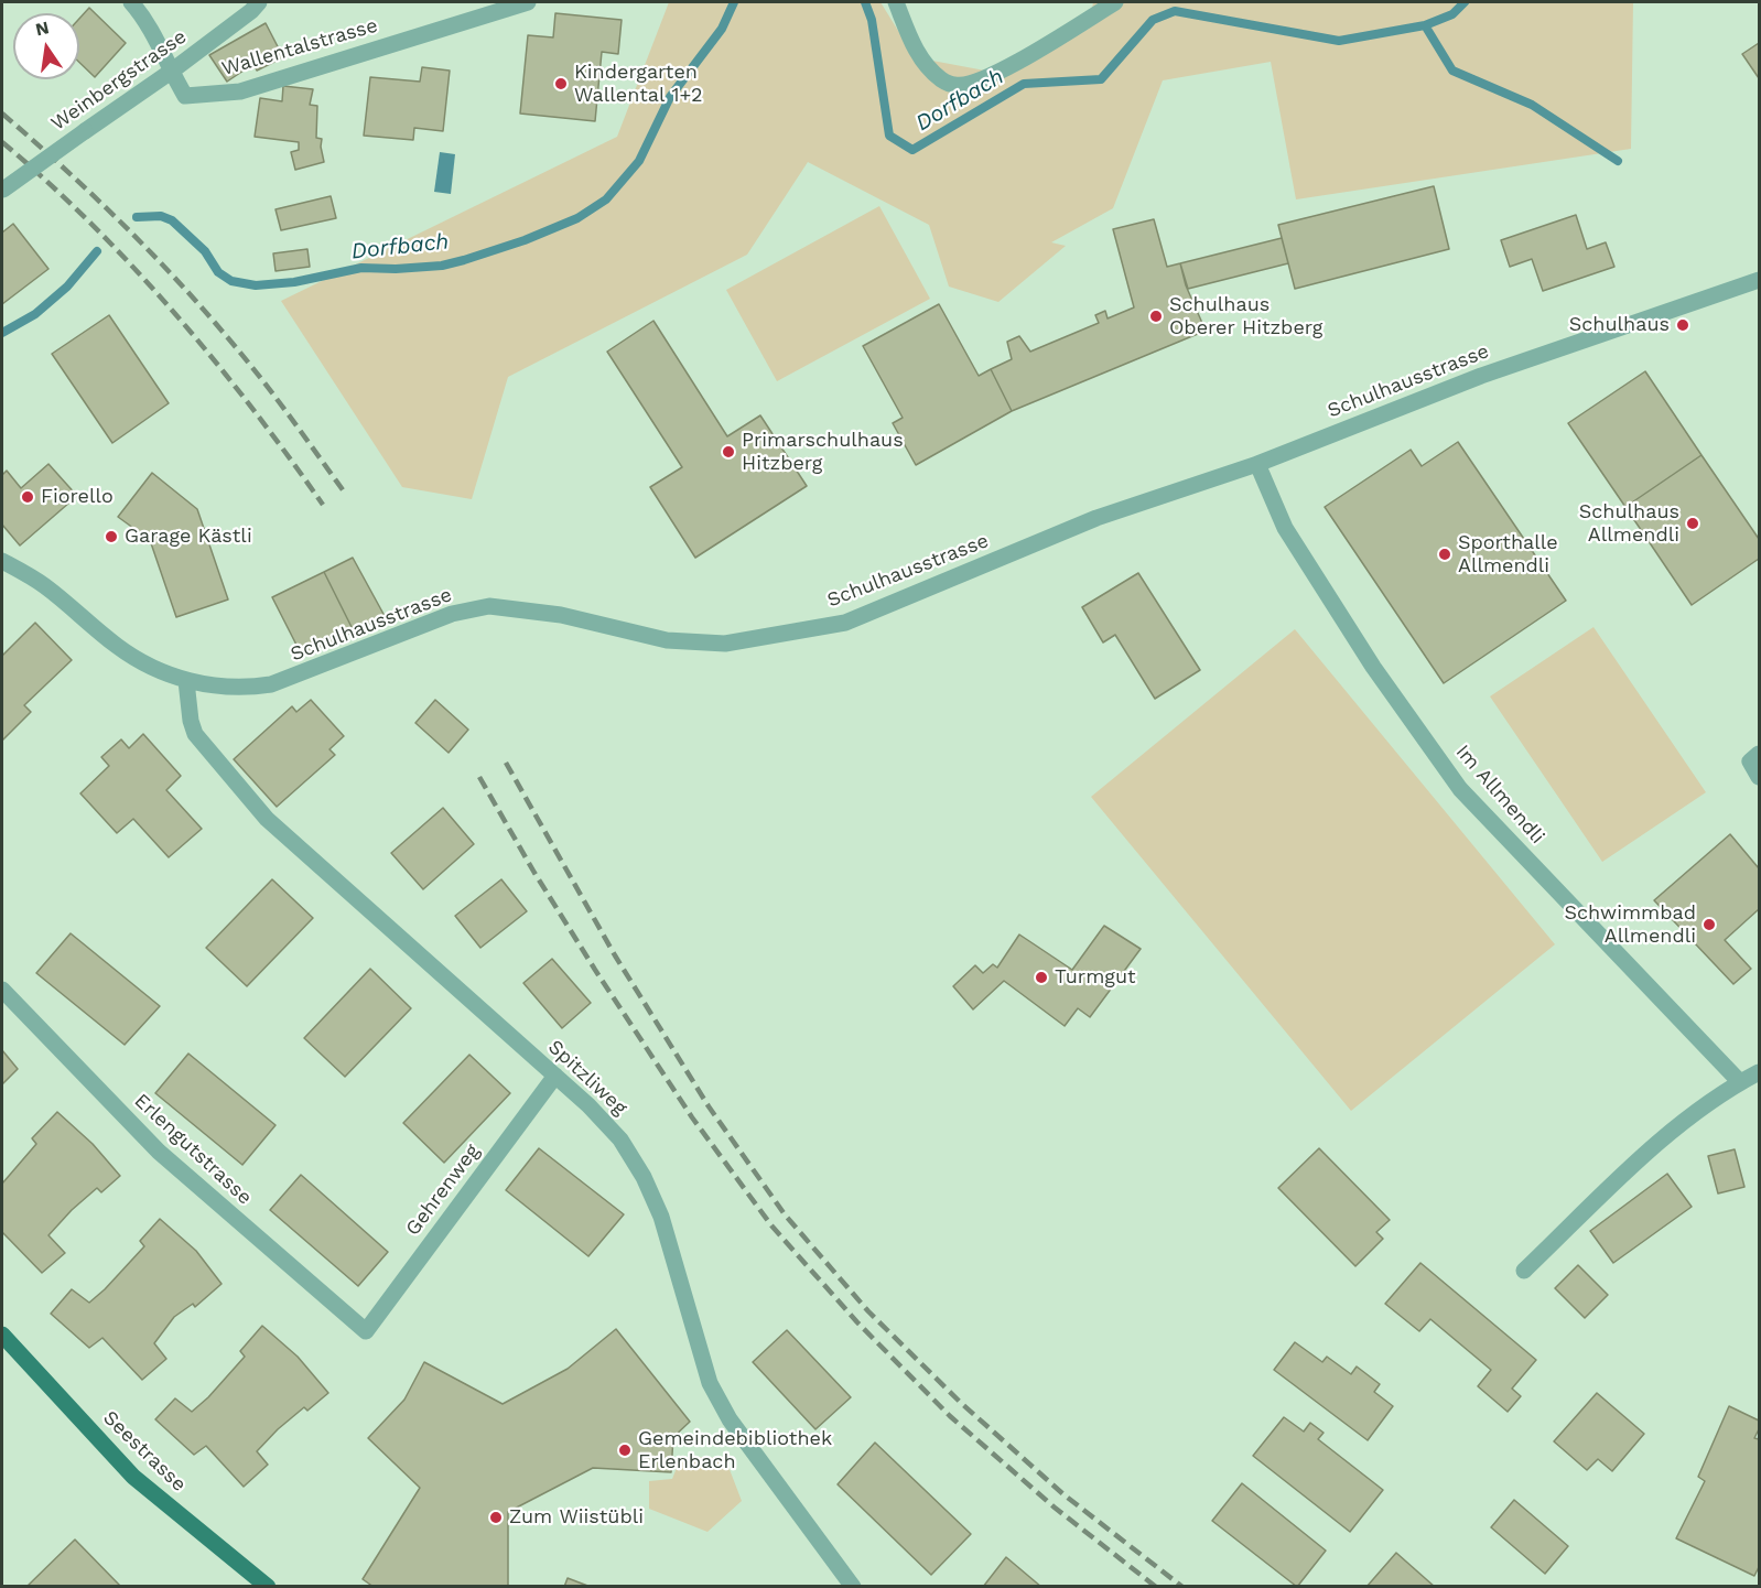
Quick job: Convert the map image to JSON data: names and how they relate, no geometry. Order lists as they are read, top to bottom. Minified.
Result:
{"streets":{"main road":["Seestrasse"],"street":["Wallentalstrasse","Weinbergstrasse","Schulhausstrasse","Im Allmendli","Spitzliweg","Erlengutstrasse","Gehrenweg"]},"crossings":[["Wallentalstrasse","Weinbergstrasse"],["Schulhausstrasse","Im Allmendli"],["Schulhausstrasse","Spitzliweg"],["Spitzliweg","Gehrenweg"],["Erlengutstrasse","Gehrenweg"]],"water":["Dorfbach"],"places":["Kindergarten Wallental 1+2","Schulhaus Oberer Hitzberg","Schulhaus","Primarschulhaus Hitzberg","Fiorello","Schulhaus Allmendli","Garage Kästli","Sporthalle Allmendli","Schwimmbad Allmendli","Turmgut","Gemeindebibliothek Erlenbach","Zum Wiistübli"],"north":"top"}
